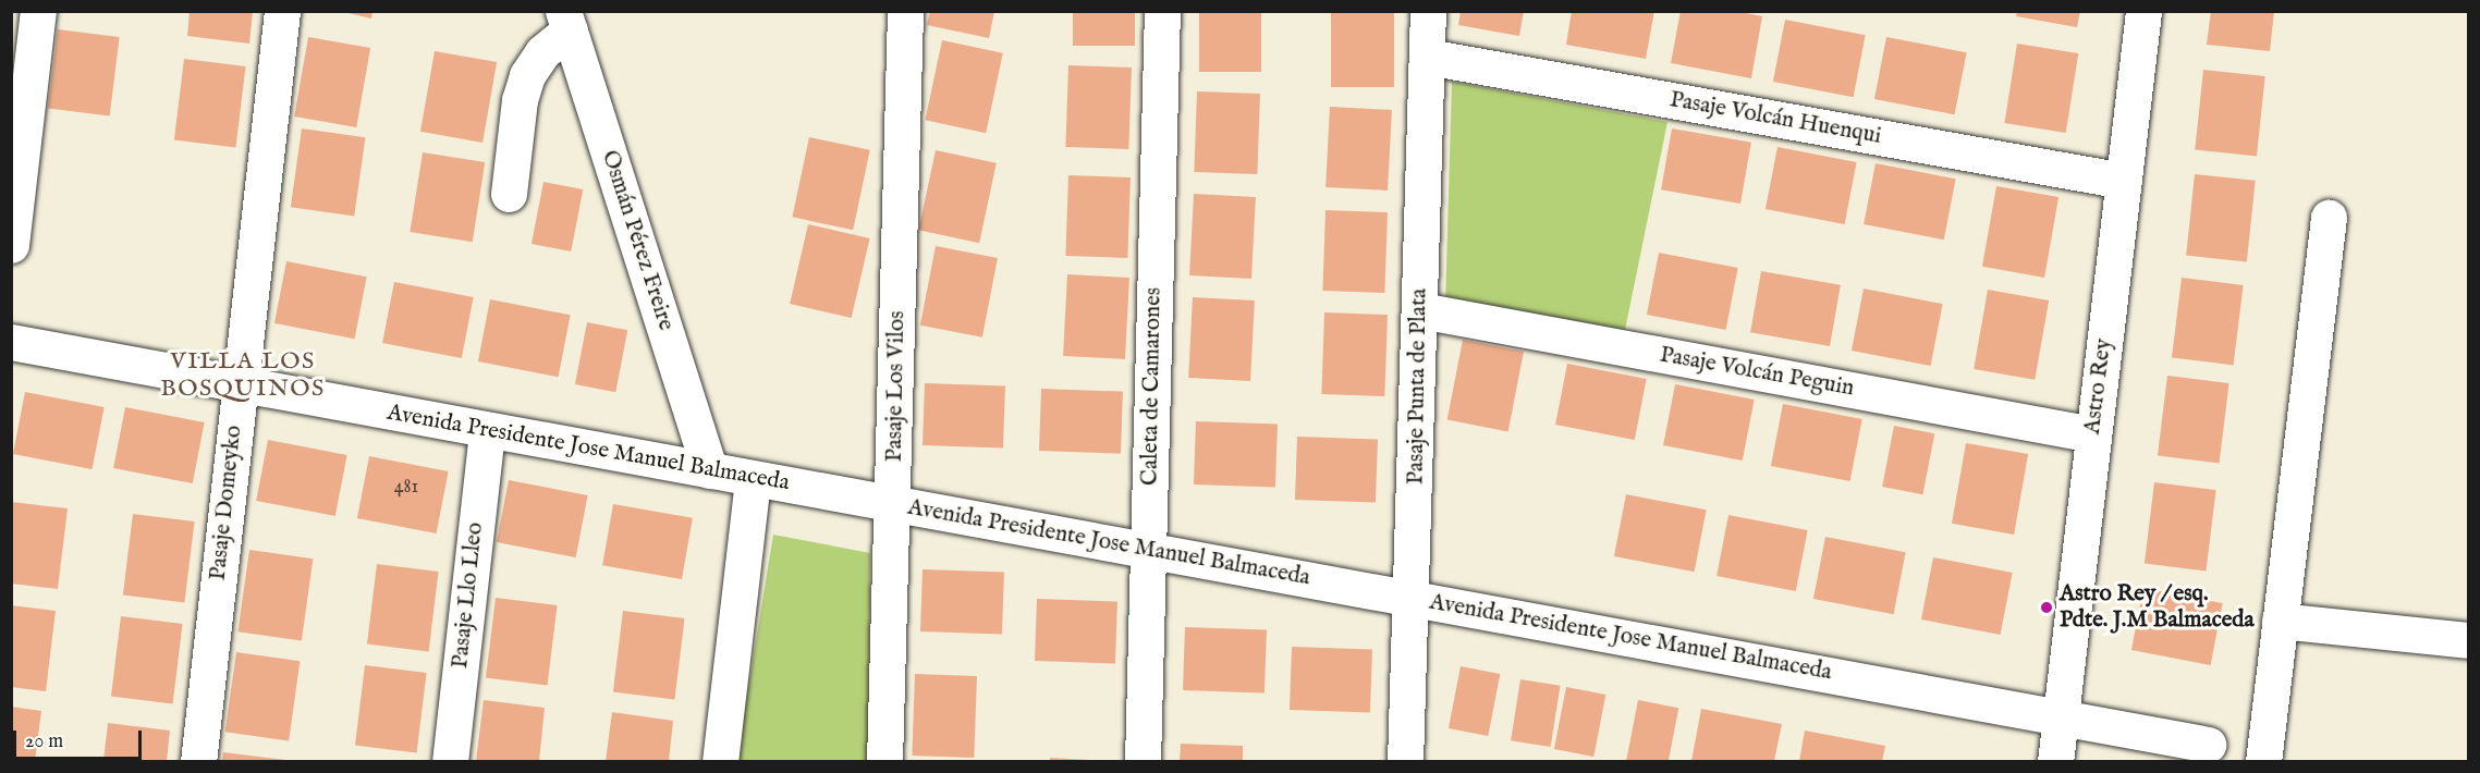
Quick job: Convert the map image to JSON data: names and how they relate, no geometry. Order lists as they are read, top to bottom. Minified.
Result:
{"streets":{"street":["Pasaje Volcán Huenqui","Osmán Pérez Freire","Pasaje Volcán Peguin","Pasaje Los Vilos","Caleta de Camarones","Pasaje Punta de Plata","Astro Rey","Avenida Presidente Jose Manuel Balmaceda","Pasaje Domeyko","Pasaje Llo Lleo"]},"crossings":[["Pasaje Volcán Huenqui","Pasaje Punta de Plata"],["Pasaje Volcán Huenqui","Astro Rey"],["Osmán Pérez Freire","Avenida Presidente Jose Manuel Balmaceda"],["Pasaje Volcán Peguin","Pasaje Punta de Plata"],["Pasaje Volcán Peguin","Astro Rey"],["Pasaje Los Vilos","Avenida Presidente Jose Manuel Balmaceda"],["Caleta de Camarones","Avenida Presidente Jose Manuel Balmaceda"],["Pasaje Punta de Plata","Avenida Presidente Jose Manuel Balmaceda"],["Astro Rey","Avenida Presidente Jose Manuel Balmaceda"],["Avenida Presidente Jose Manuel Balmaceda","Pasaje Domeyko"],["Avenida Presidente Jose Manuel Balmaceda","Pasaje Llo Lleo"]],"districts":["VILLA LOS BOSQUINOS"],"places":["Astro Rey / esq. Pdte. J.M Balmaceda"],"house_numbers":["481"],"scale_bar":"20 m"}
